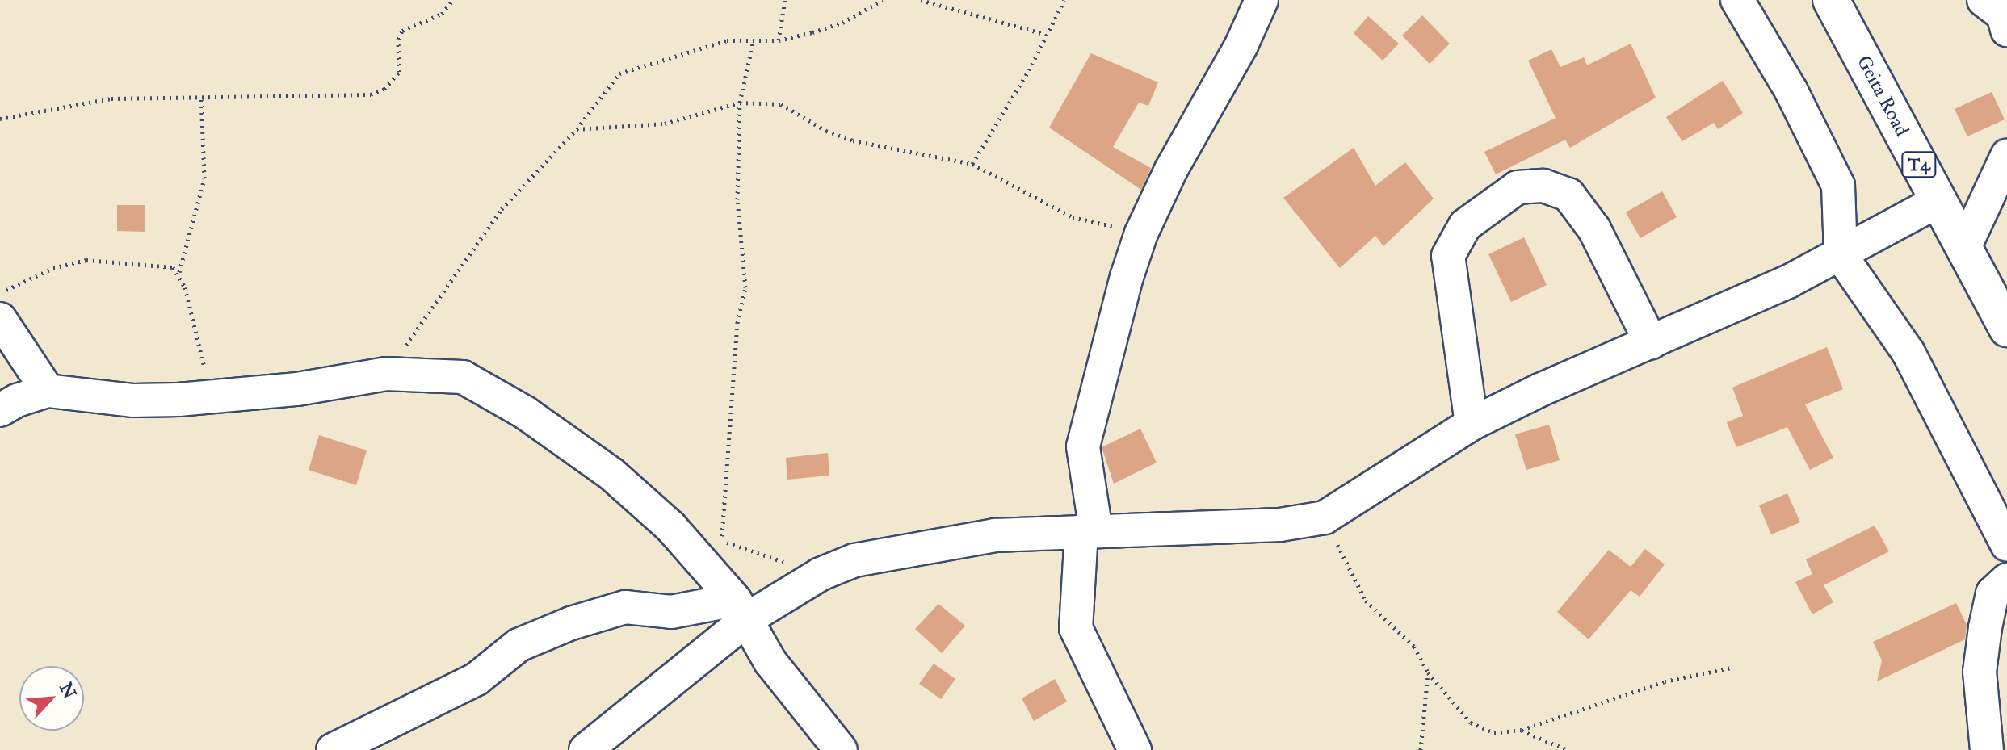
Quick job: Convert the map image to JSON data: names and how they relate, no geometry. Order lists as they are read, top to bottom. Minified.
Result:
{"streets":{"highway":["Geita Road","T4"]},"north":"top right"}
